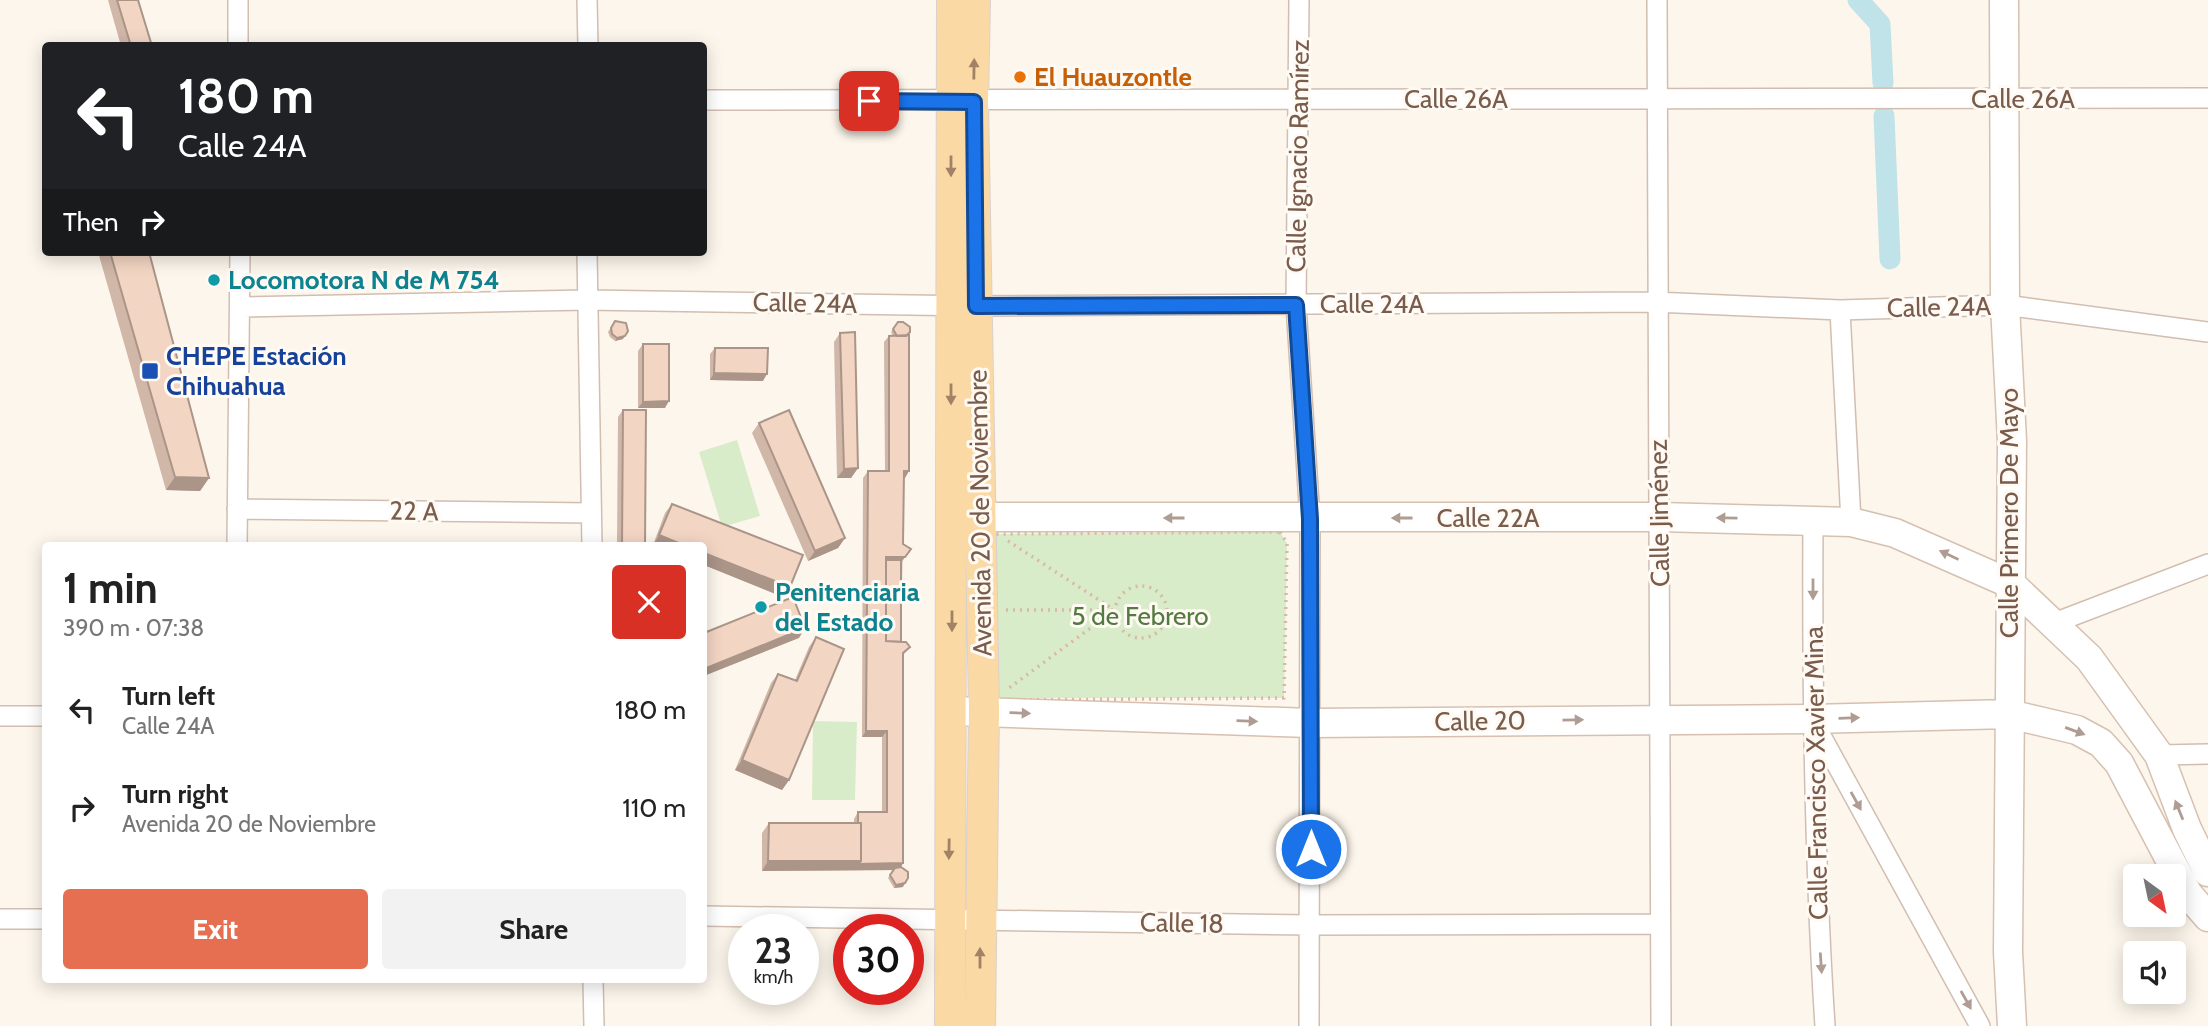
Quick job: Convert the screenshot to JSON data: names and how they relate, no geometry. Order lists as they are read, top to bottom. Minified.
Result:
{"streets":{"main road":["Avenida 20 de Noviembre","Calle Primero De Mayo","Calle 22A","Calle 20"],"street":["Calle 26A","Calle Ignacio Ramírez","Calle 24A","22 A","Calle Jiménez","Calle Francisco Xavier Mina","Calle 18"]},"crossings":[["Calle 26A","Calle Ignacio Ramírez"],["Calle 26A","Avenida 20 de Noviembre"],["Calle 26A","Calle Jiménez"],["Calle 26A","Calle Primero De Mayo"],["Calle Ignacio Ramírez","Calle 24A"],["Calle Ignacio Ramírez","Calle 22A"],["Calle Ignacio Ramírez","Calle 20"],["Calle Ignacio Ramírez","Calle 18"],["Calle 24A","Avenida 20 de Noviembre"],["Calle 24A","Calle Jiménez"],["Calle 24A","Calle Primero De Mayo"],["Avenida 20 de Noviembre","Calle 22A"],["Avenida 20 de Noviembre","Calle 20"],["Avenida 20 de Noviembre","Calle 18"],["Calle Jiménez","Calle 22A"],["Calle Jiménez","Calle 20"],["Calle Jiménez","Calle 18"],["Calle Primero De Mayo","Calle 22A"],["Calle Primero De Mayo","Calle 20"],["Calle 22A","Calle Francisco Xavier Mina"],["Calle 20","Calle Francisco Xavier Mina"]],"one_way":["Calle 22A","Calle 20","Calle Francisco Xavier Mina"],"parks":["5 de Febrero"],"places":{"other":["El Huauzontle","Locomotora N de M 754","Penitenciaria del Estado"],"transit":["CHEPE Estación Chihuahua"]},"north":"bottom right","page":{"turn":["180 m","Calle 24A"],"then":"Then","heading":["1 min","390 m · 07:38"],"list":[{"name":"Turn left","note":"Calle 24A","value":"180 m"},{"name":"Turn right","note":"Avenida 20 de Noviembre","value":"110 m"}],"buttons":["Exit","Share"],"speed":"23 km/h","limit":"30"}}
